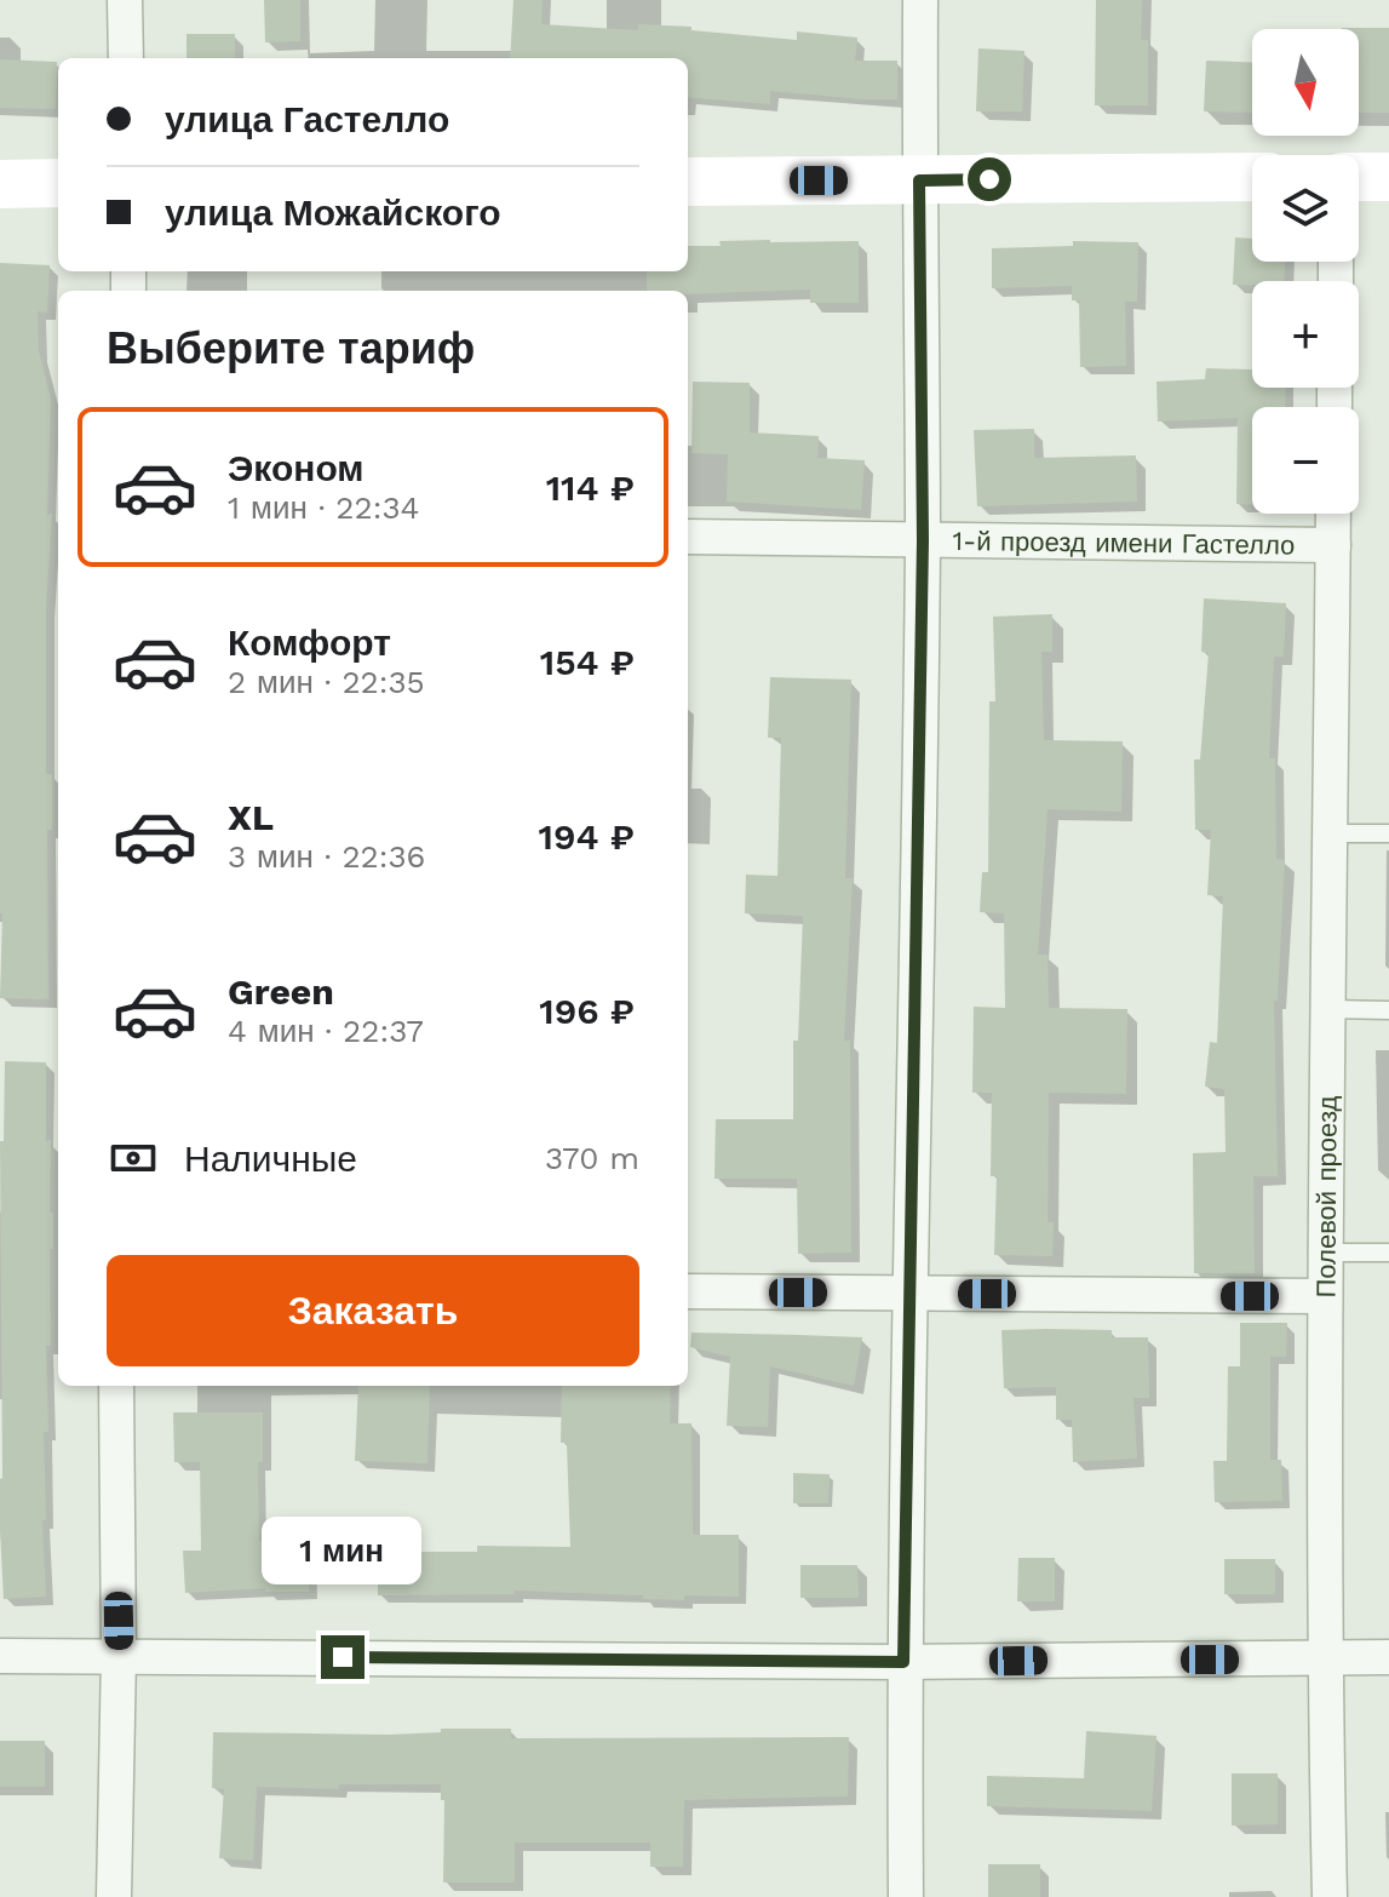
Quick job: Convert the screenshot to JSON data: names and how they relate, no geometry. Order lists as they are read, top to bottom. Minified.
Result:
{"streets":{"street":["1-й проезд имени Гастелло","Полевой проезд"]},"crossings":[["1-й проезд имени Гастелло","Полевой проезд"]],"north":"bottom","page":{"map_buttons":["+","−"],"banner":["улица Гастелло","улица Можайского"],"heading":"Выберите тариф","list":[{"name":"Эконом","note":"1 мин · 22:34","value":"114 ₽"},{"name":"Комфорт","note":"2 мин · 22:35","value":"154 ₽"},{"name":"XL","note":"3 мин · 22:36","value":"194 ₽"},{"name":"Green","note":"4 мин · 22:37","value":"196 ₽"}],"pay":["Наличные","370 m"],"buttons":"Заказать","bubble":"1 мин"}}
